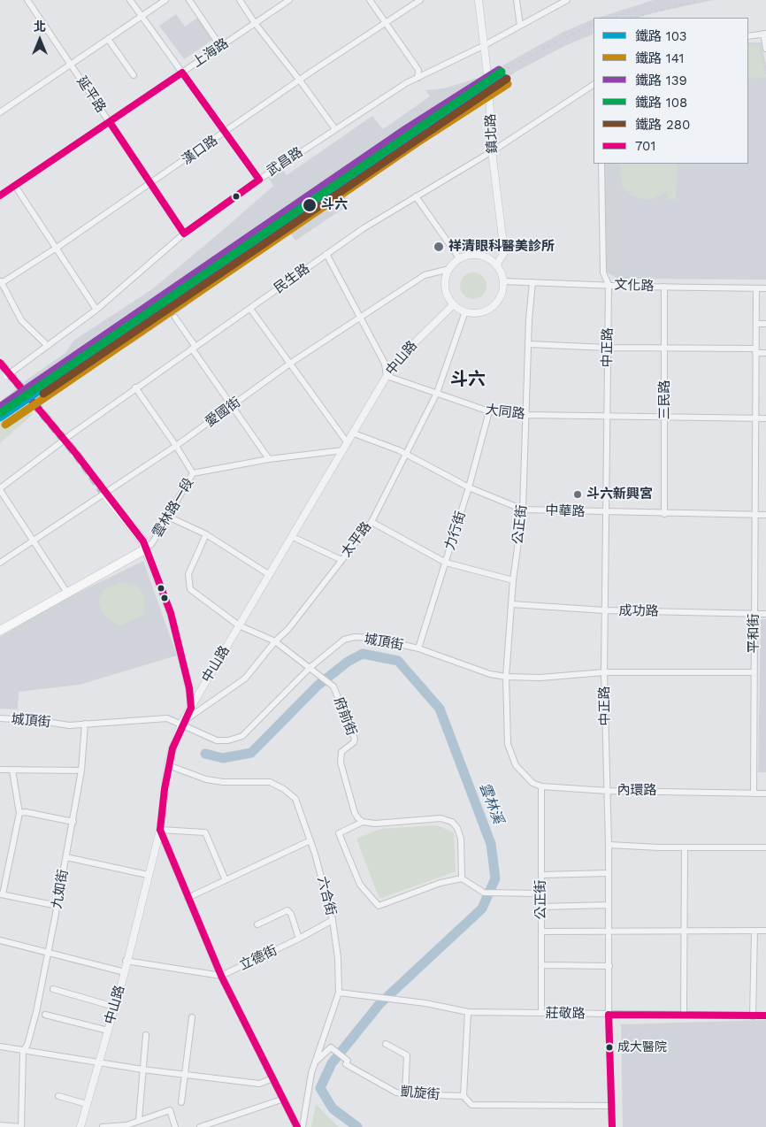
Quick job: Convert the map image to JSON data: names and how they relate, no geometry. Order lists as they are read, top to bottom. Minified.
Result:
{"streets":{"main road":["雲林路一段"],"street":["上海路","延平路","鎮北路","漢口路","武昌路","民生路","文化路","中正路","中山路","三民路","愛國街","大同路","中華路","公正街","力行街","太平路","成功路","平和街","城頂街","府前街","內環路","九如街","六合街","立德街","莊敬路","凱旋街"]},"crossings":[["上海路","延平路"],["延平路","漢口路"],["延平路","武昌路"],["鎮北路","武昌路"],["鎮北路","民生路"],["鎮北路","文化路"],["鎮北路","中山路"],["鎮北路","愛國街"],["鎮北路","太平路"],["文化路","中正路"],["文化路","中山路"],["文化路","三民路"],["文化路","愛國街"],["文化路","公正街"],["文化路","太平路"],["文化路","平和街"],["中正路","大同路"],["中正路","中華路"],["中正路","成功路"],["中正路","城頂街"],["中正路","內環路"],["中正路","莊敬路"],["中山路","愛國街"],["中山路","大同路"],["中山路","雲林路一段"],["中山路","中華路"],["中山路","太平路"],["中山路","城頂街"],["中山路","府前街"],["中山路","六合街"],["三民路","大同路"],["三民路","中華路"],["愛國街","太平路"],["大同路","公正街"],["大同路","力行街"],["大同路","太平路"],["大同路","平和街"],["中華路","公正街"],["中華路","力行街"],["中華路","太平路"],["中華路","平和街"],["公正街","成功路"],["公正街","城頂街"],["公正街","內環路"],["公正街","莊敬路"],["力行街","城頂街"],["太平路","城頂街"],["太平路","府前街"],["成功路","平和街"],["平和街","城頂街"],["平和街","內環路"],["城頂街","府前街"],["城頂街","九如街"],["六合街","立德街"],["六合街","莊敬路"],["六合街","凱旋街"]],"districts":["斗六"],"water":["雲林溪"],"places":["斗六","祥清眼科醫美診所","斗六新興宮","成大醫院"],"lines":["rail line 139","rail line 108","transit line 701","rail line 103","rail line 280","rail line 141"],"legend":["鐵路 103","鐵路 141","鐵路 139","鐵路 108","鐵路 280","701"],"north":"top"}
